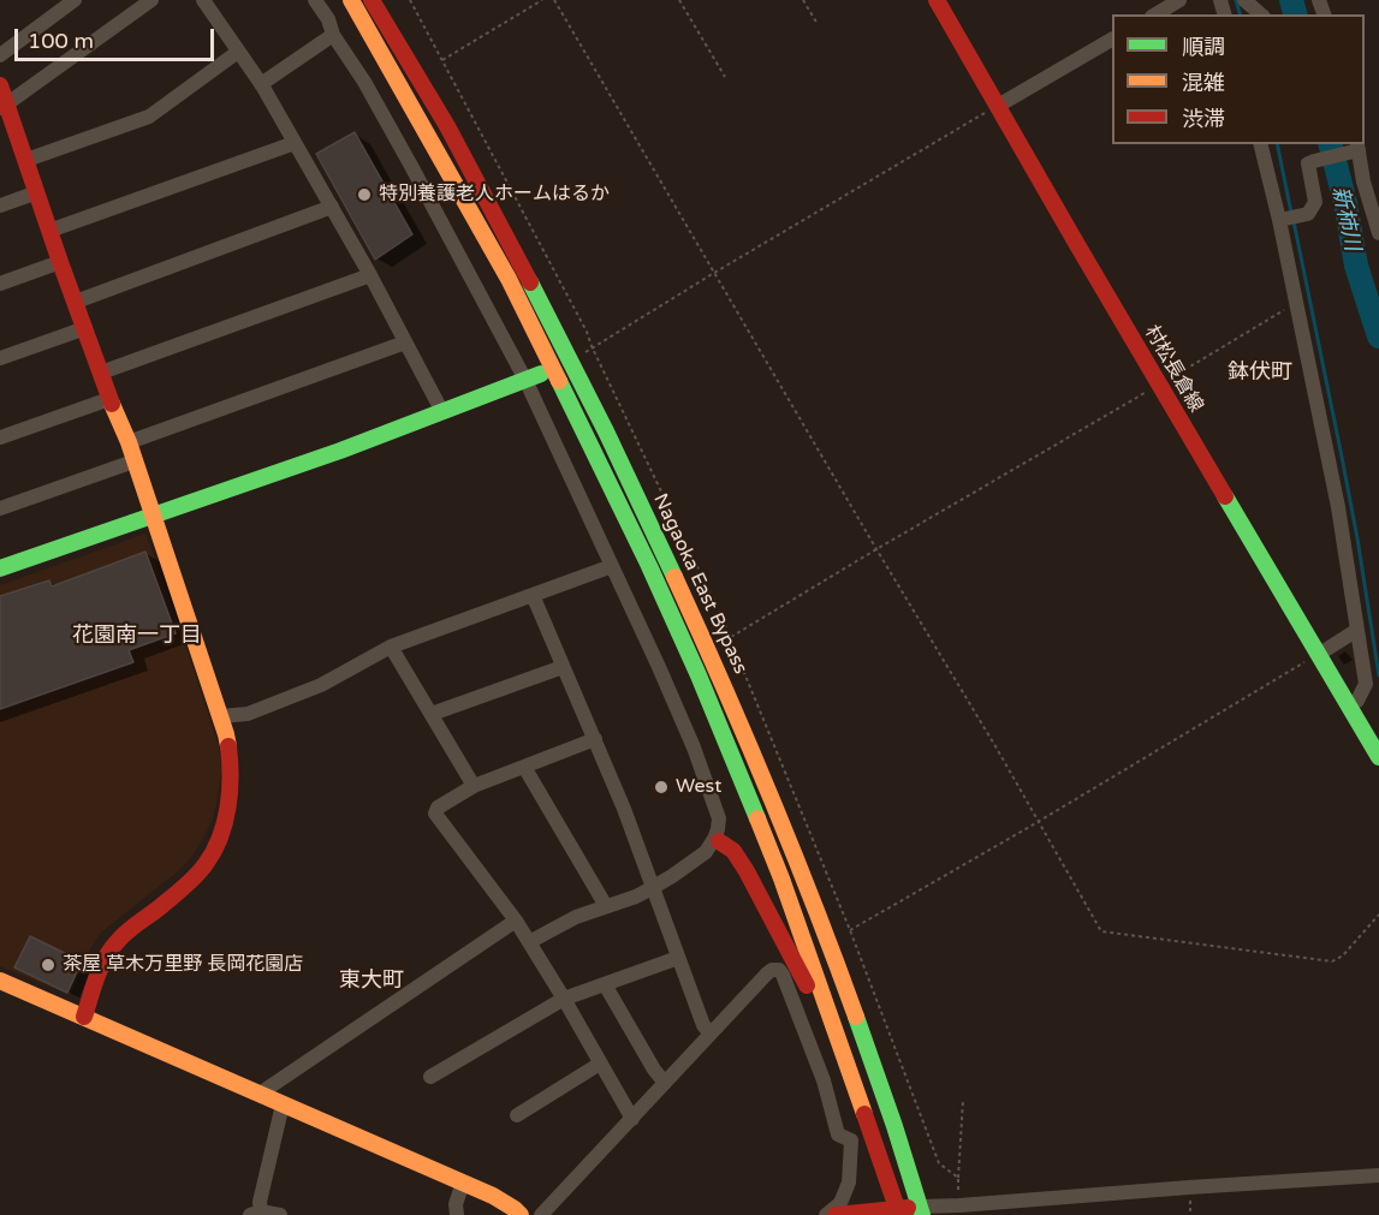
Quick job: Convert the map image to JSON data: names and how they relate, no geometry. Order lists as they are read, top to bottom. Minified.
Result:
{"streets":{"main road":["村松長倉線","Nagaoka East Bypass"]},"districts":["鉢伏町","花園南一丁目","東大町"],"water":["新柿川"],"places":["特別養護老人ホームはるか","West","茶屋 草木万里野 長岡花園店"],"legend":["順調","混雑","渋滞"],"scale_bar":"100 m"}
